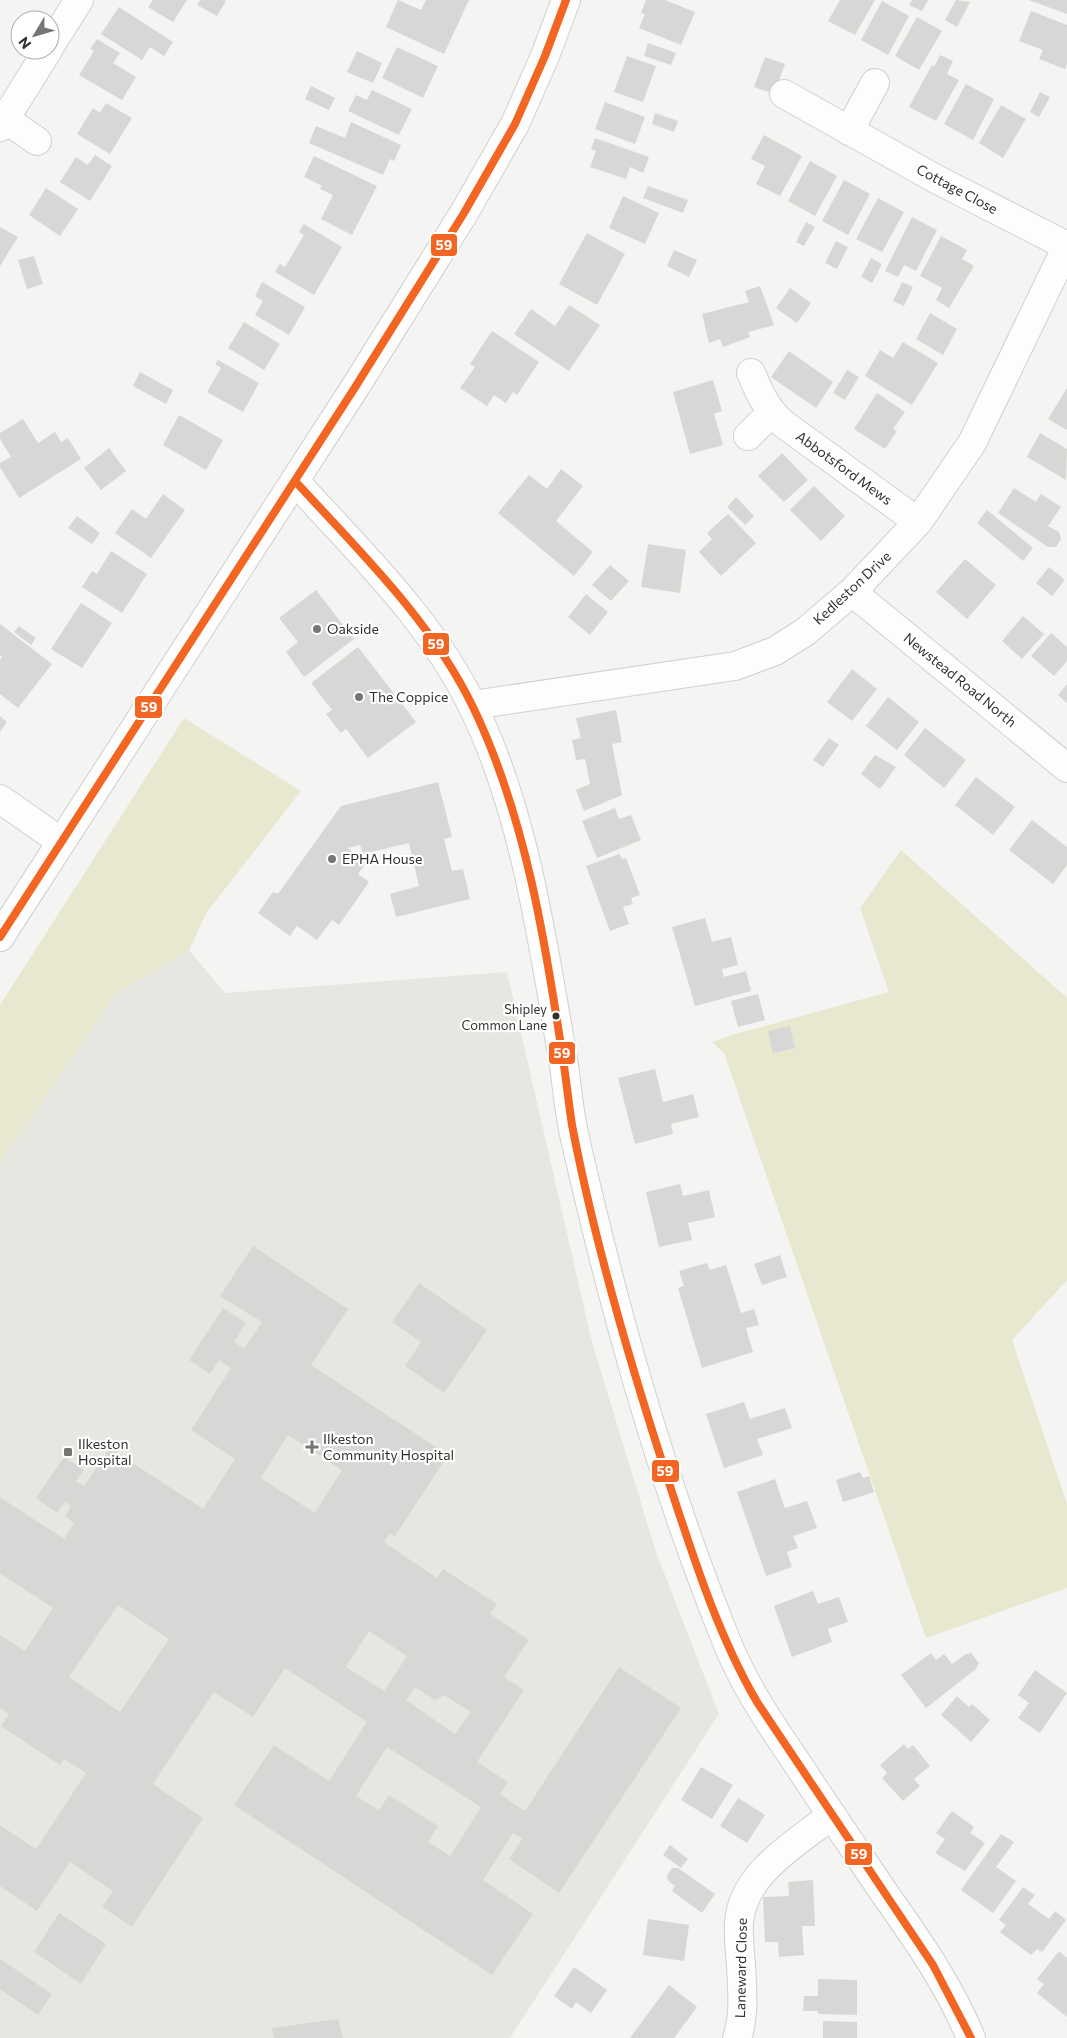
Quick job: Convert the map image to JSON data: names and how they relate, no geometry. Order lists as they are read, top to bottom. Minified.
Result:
{"streets":{"street":["Cottage Close","Abbotsford Mews","Kedleston Drive","Newstead Road North","Laneward Close"]},"crossings":[["Cottage Close","Kedleston Drive"],["Abbotsford Mews","Kedleston Drive"],["Kedleston Drive","Newstead Road North"]],"places":{"other":["Oakside","The Coppice","EPHA House","Shipley Common Lane"],"health":["Ilkeston Community Hospital"],"transit":["Ilkeston Hospital"]},"lines":["transit line 59"],"north":"bottom left"}
